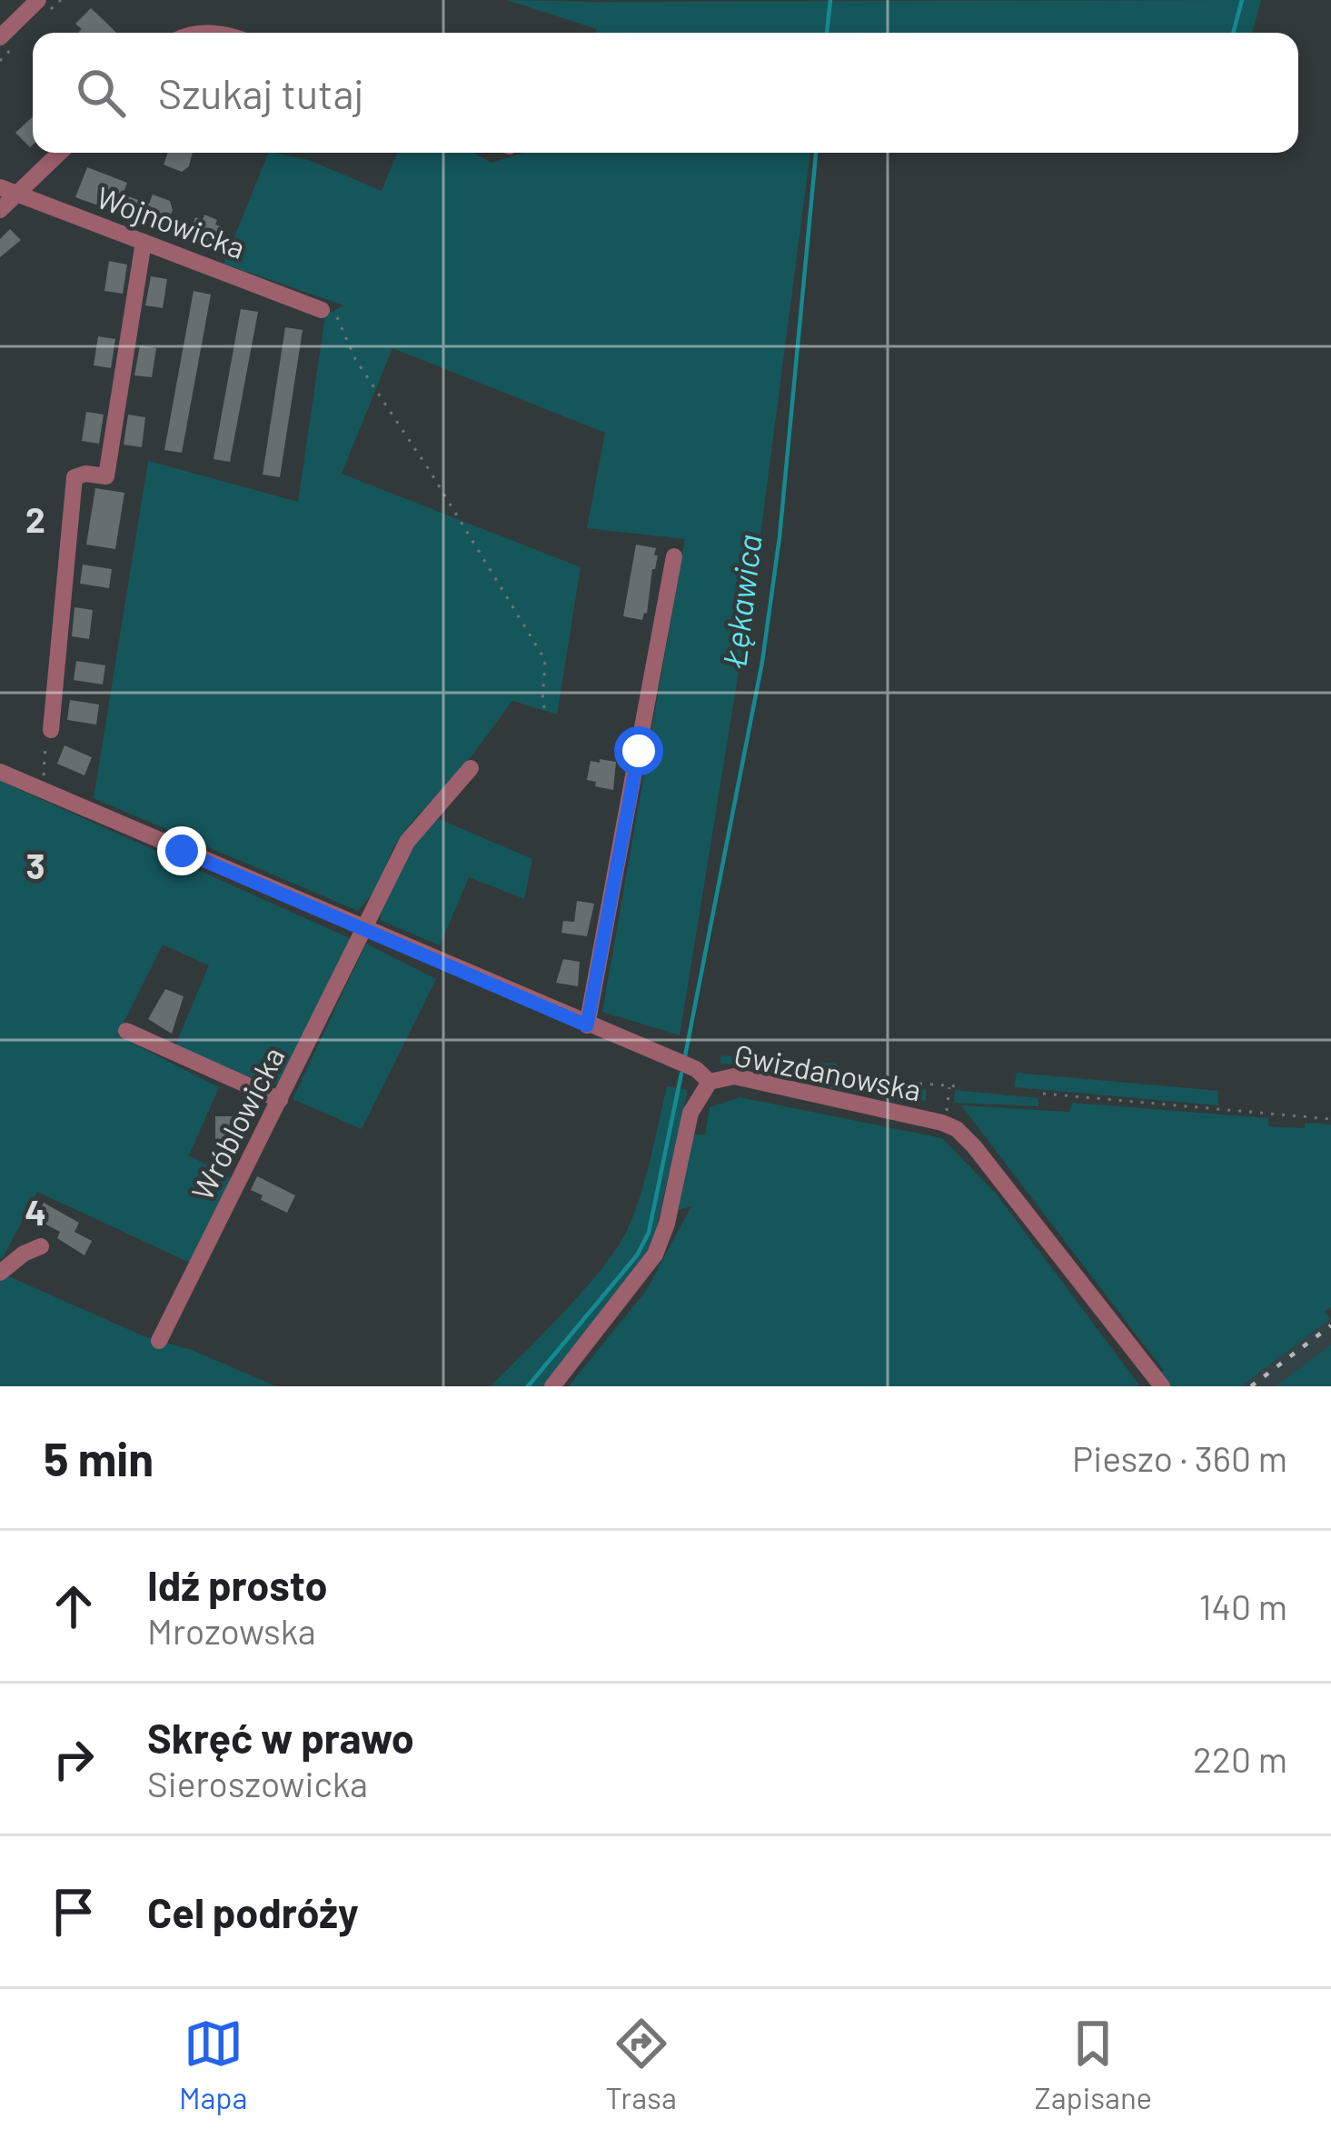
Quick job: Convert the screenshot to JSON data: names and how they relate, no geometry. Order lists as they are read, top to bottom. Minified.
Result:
{"streets":{"street":["Wojnowicka","Gwizdanowska","Wróblowicka"]},"water":["Łękawica"],"page":{"search":"Szukaj tutaj","heading":["5 min","Pieszo · 360 m"],"list":[["Idź prosto","Mrozowska","140 m"],["Skręć w prawo","Sieroszowicka","220 m"],"Cel podróży"],"nav":["Mapa","Trasa","Zapisane"]},"grid":{"rows":["2","3","4"]}}
